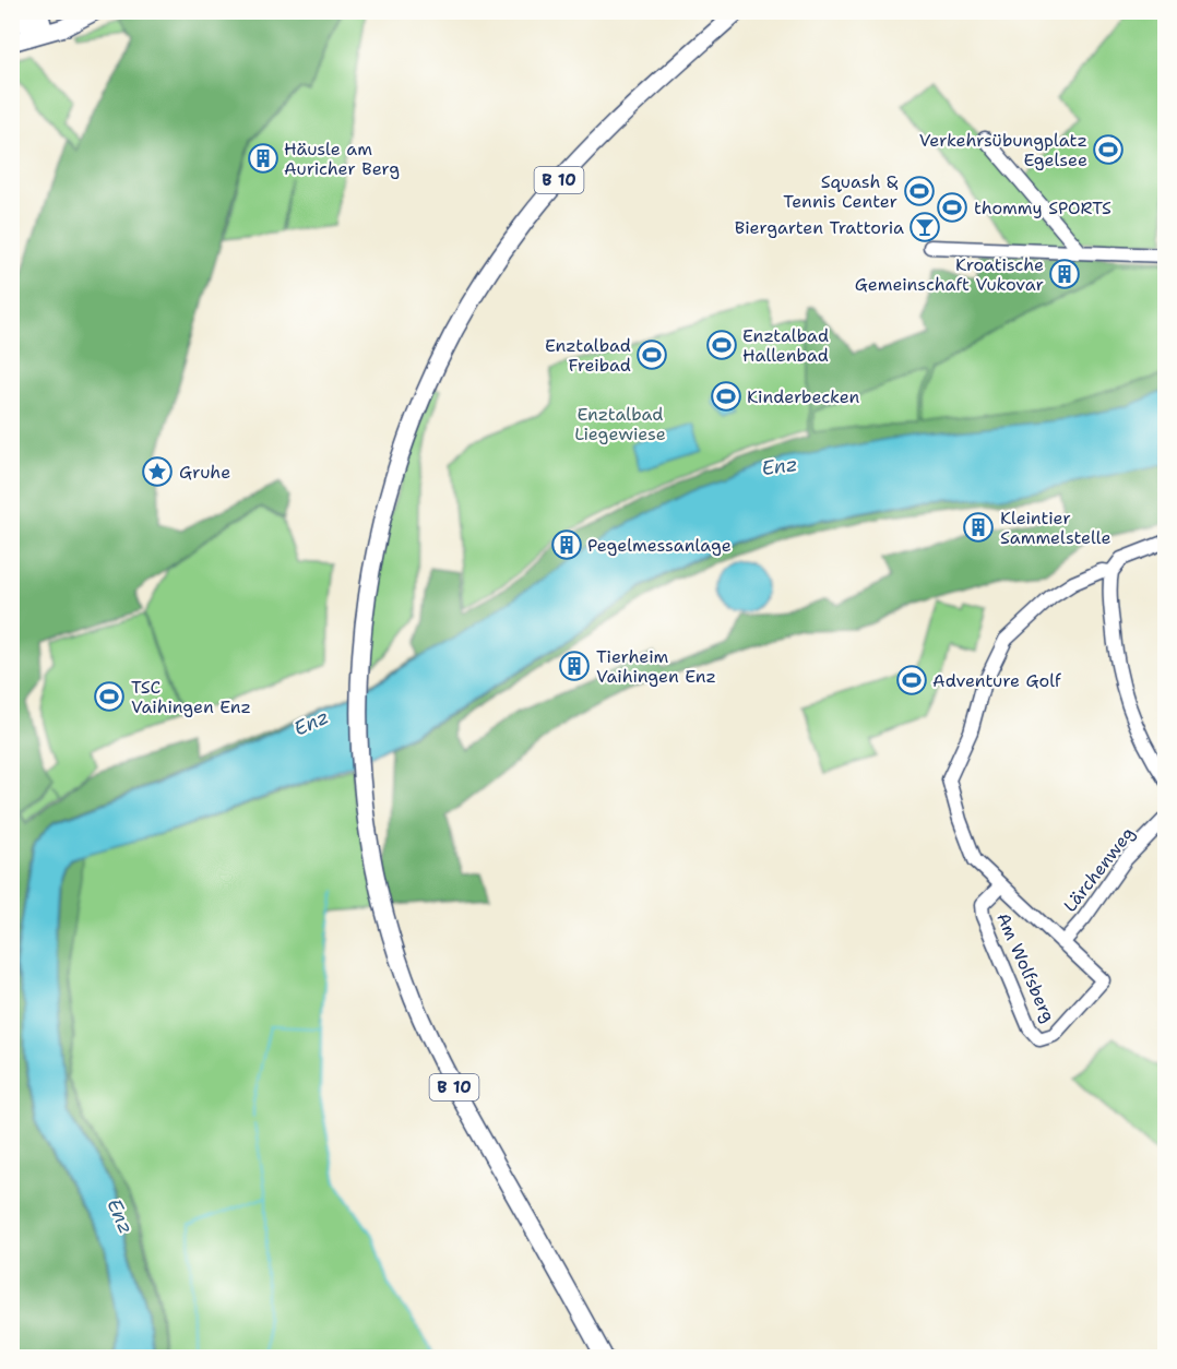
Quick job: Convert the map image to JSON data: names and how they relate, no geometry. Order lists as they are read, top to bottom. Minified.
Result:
{"streets":{"main road":["B 10"],"street":["Lärchenweg","Am Wolfsberg"]},"crossings":[["Lärchenweg","Am Wolfsberg"]],"water":["Enz"],"parks":["Enztalbad Liegewiese"],"places":{"sports":["Verkehrsübungplatz Egelsee","Squash & Tennis Center","thommy SPORTS","Enztalbad Hallenbad","Enztalbad Freibad","Kinderbecken","Adventure Golf","TSC Vaihingen Enz"],"building":["Häusle am Auricher Berg","Kroatische Gemeinschaft Vukovar","Kleintier Sammelstelle","Pegelmessanlage","Tierheim Vaihingen Enz"],"bar":["Biergarten Trattoria"],"place":["Gruhe"]}}
